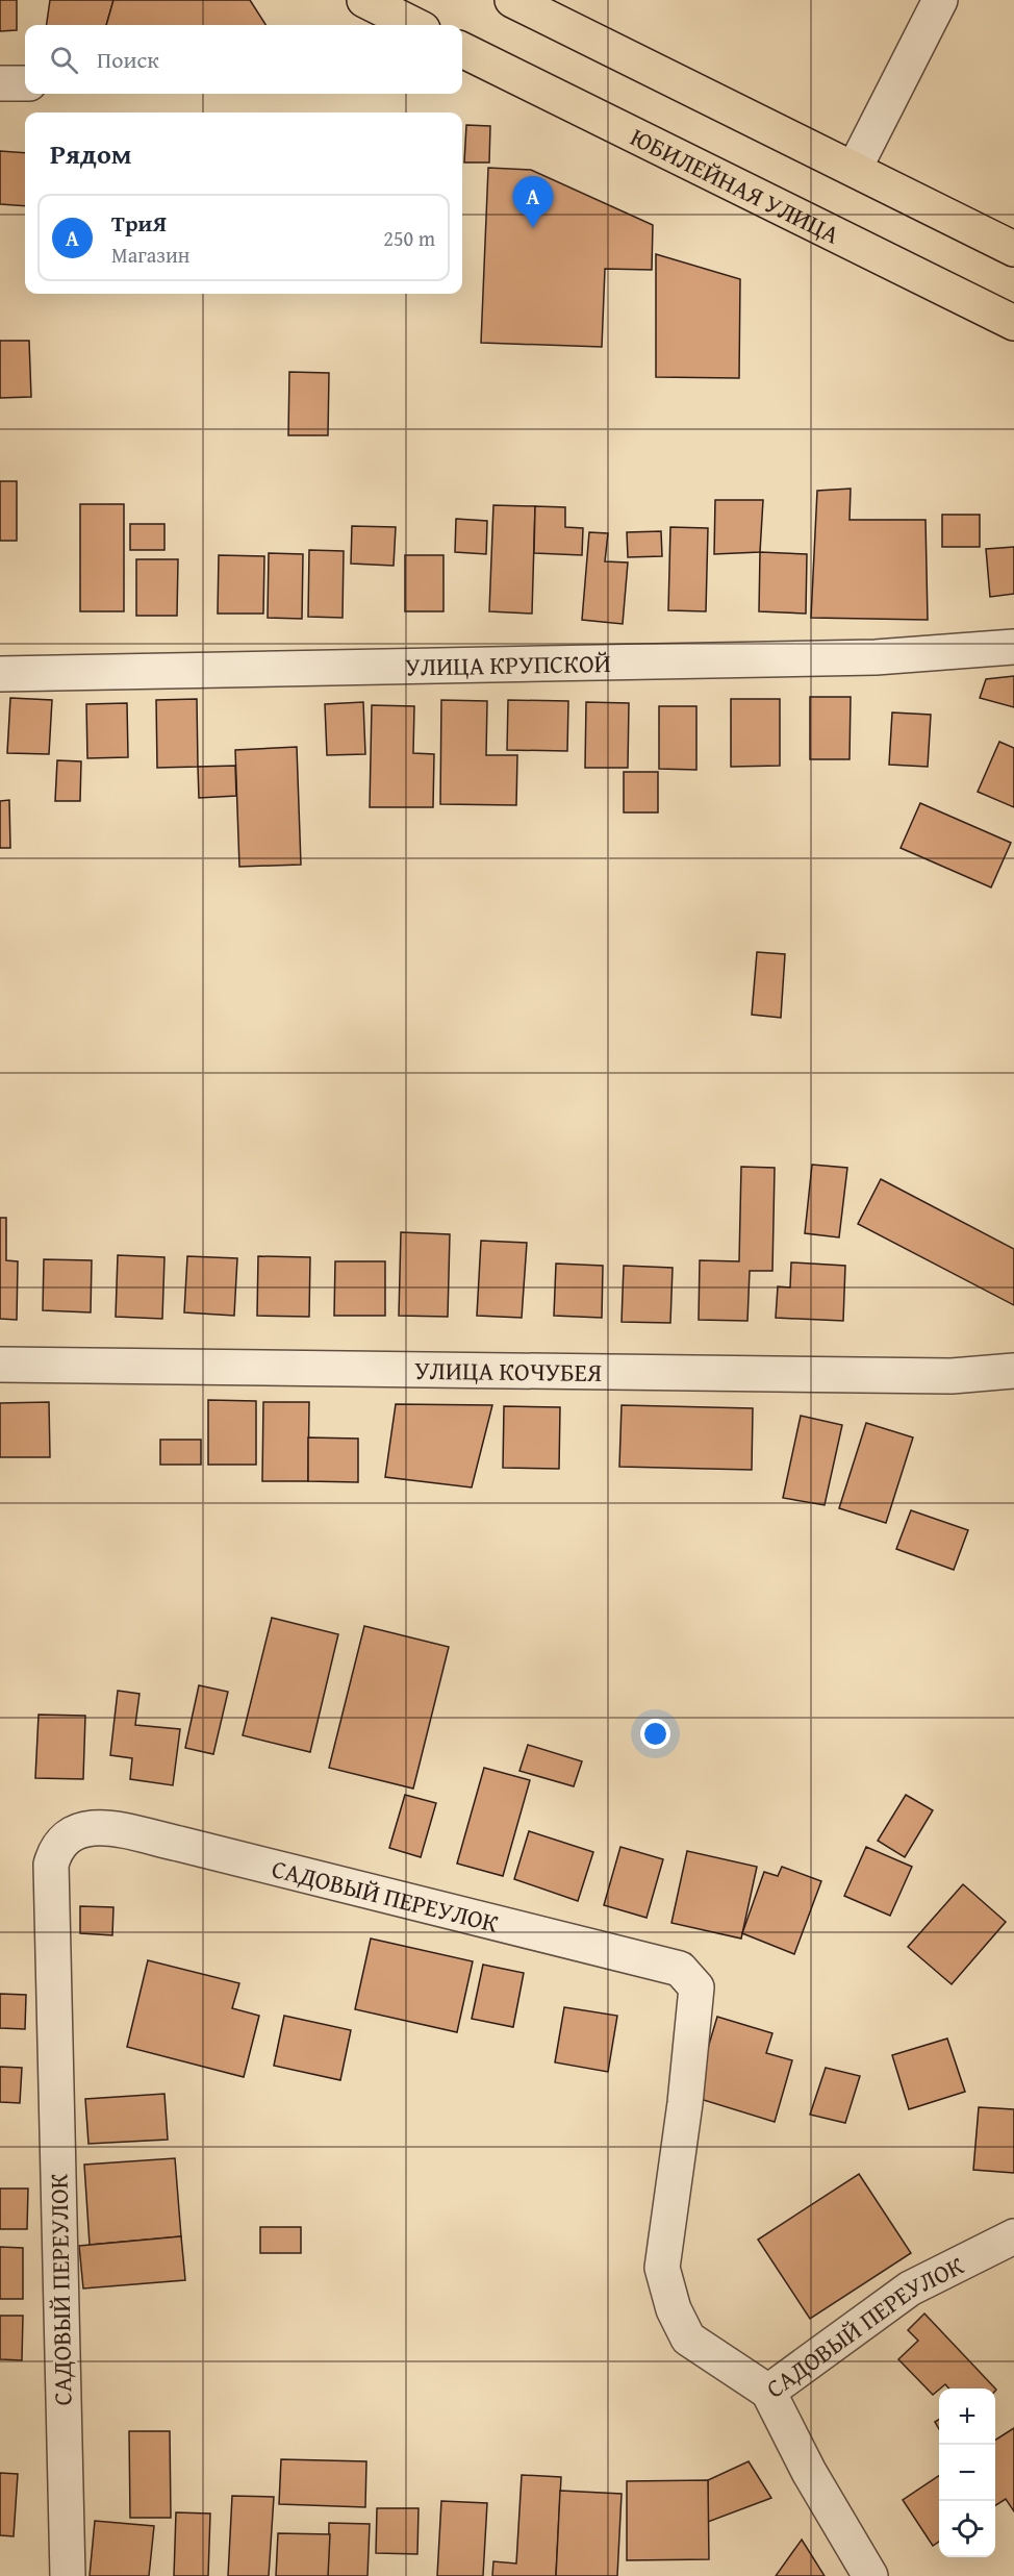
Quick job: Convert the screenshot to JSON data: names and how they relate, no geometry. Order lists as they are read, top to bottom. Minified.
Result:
{"streets":{"main road":["ЮБИЛЕЙНАЯ УЛИЦА"],"street":["УЛИЦА КРУПСКОЙ","УЛИЦА КОЧУБЕЯ","САДОВЫЙ ПЕРЕУЛОК"]},"page":{"search":"Поиск","heading":"Рядом","pins":"A","list":[{"mark":"A","name":"ТриЯ","note":"Магазин","value":"250 m"}],"map_buttons":["+","−"]}}
